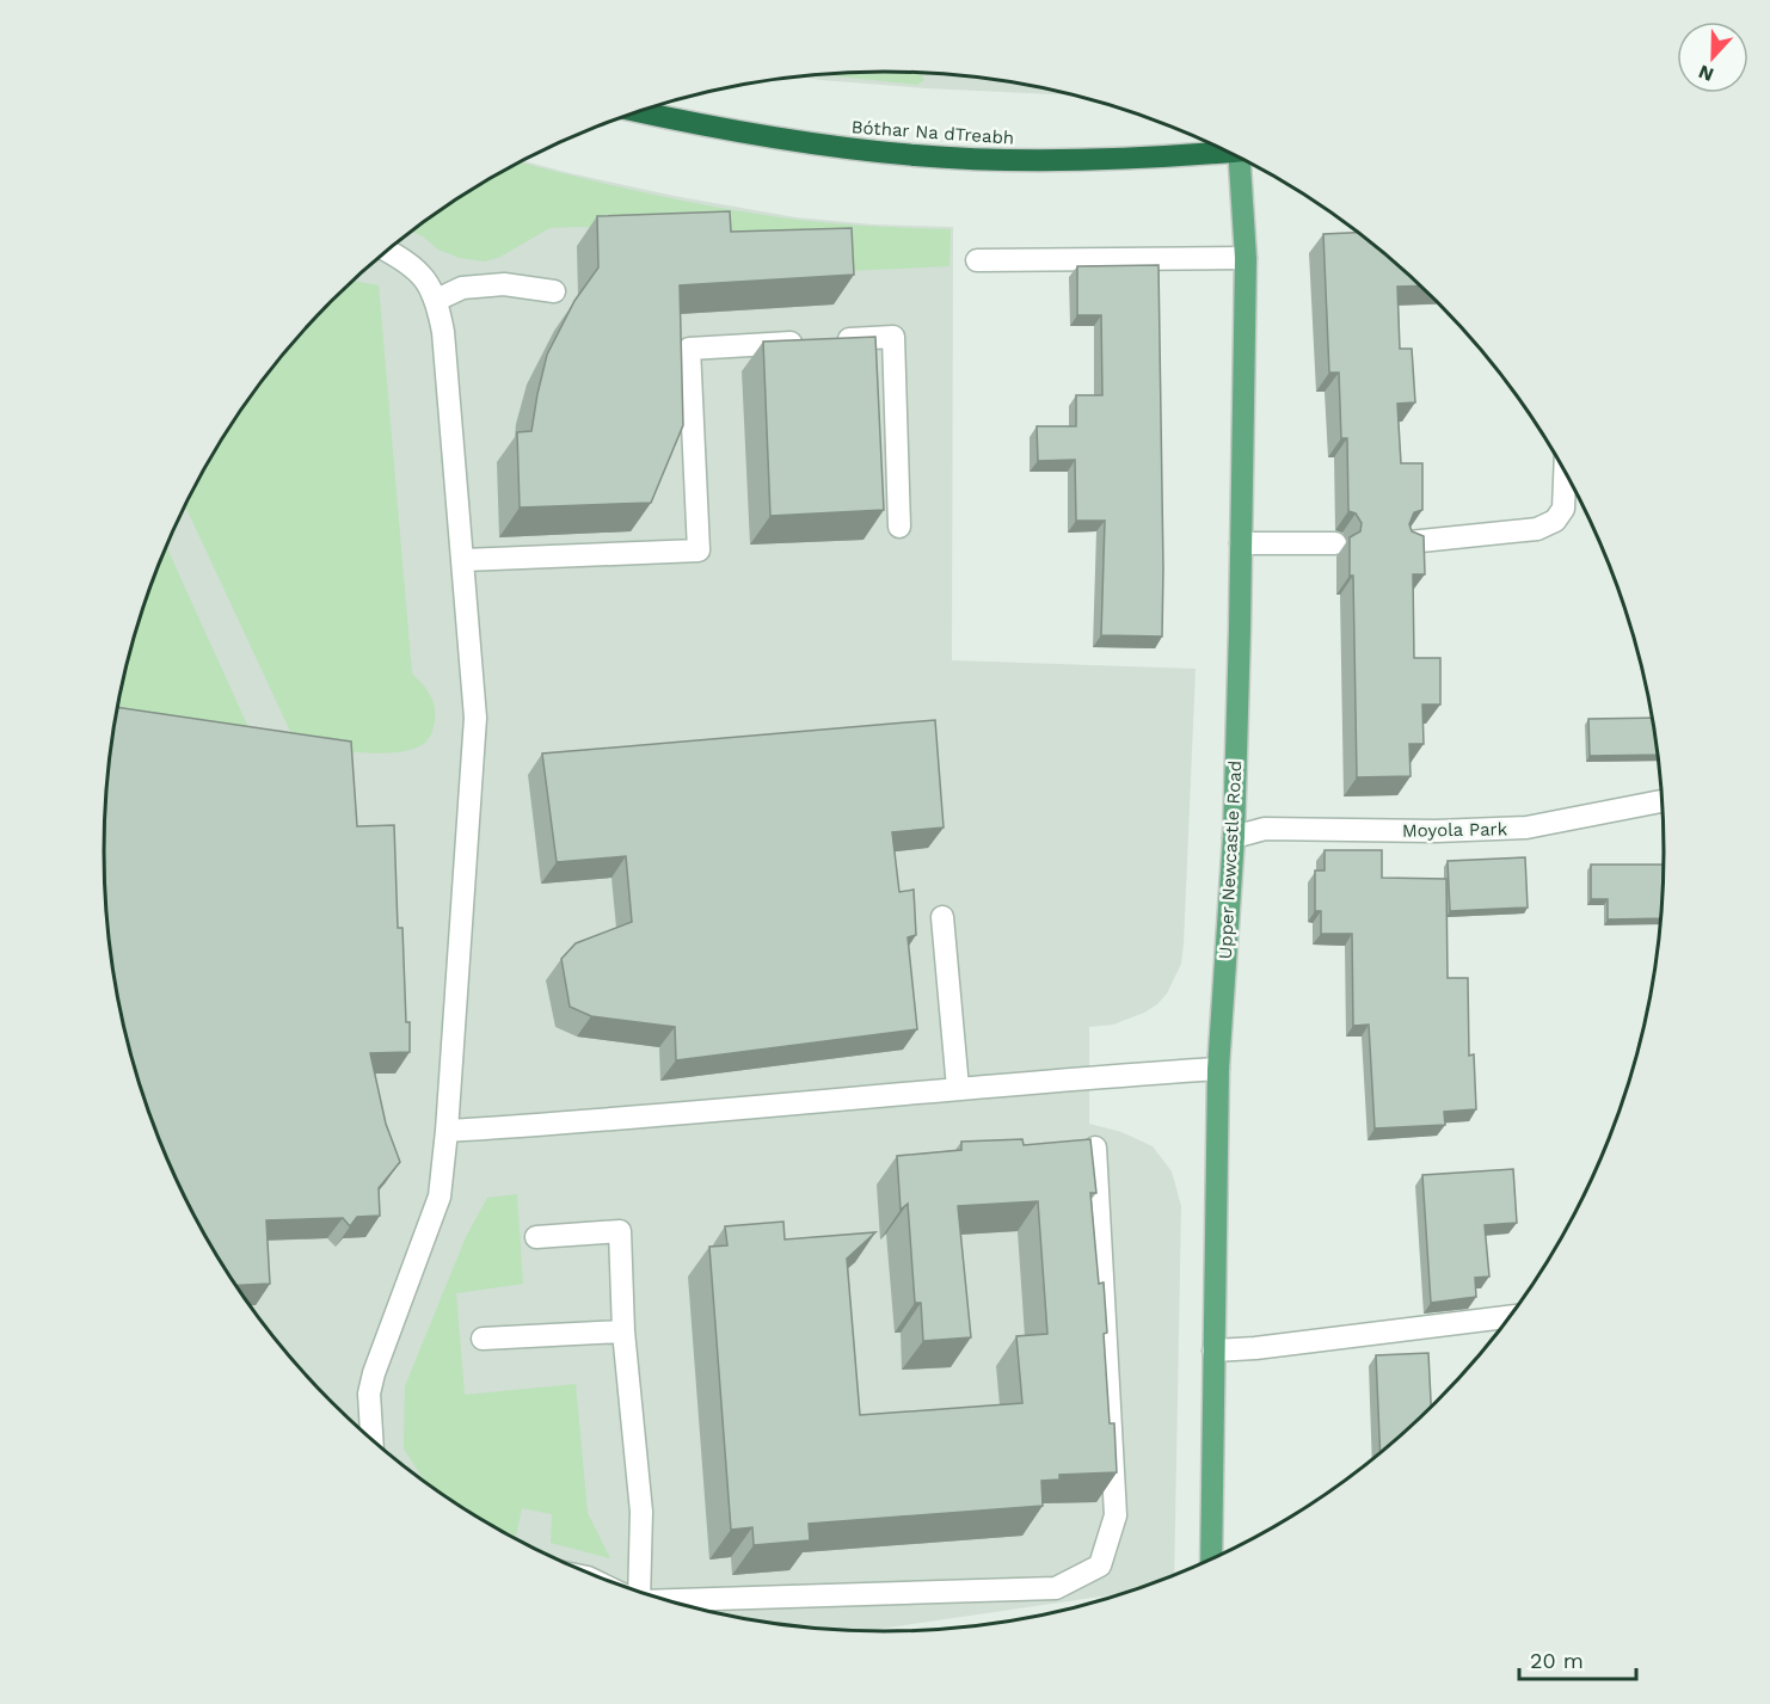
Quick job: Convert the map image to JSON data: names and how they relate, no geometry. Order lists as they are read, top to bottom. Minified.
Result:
{"streets":{"highway":["Bóthar Na dTreabh"],"main road":["Upper Newcastle Road"],"street":["Moyola Park"]},"crossings":[["Moyola Park","Upper Newcastle Road"]],"scale_bar":"20 m","north":"bottom"}
